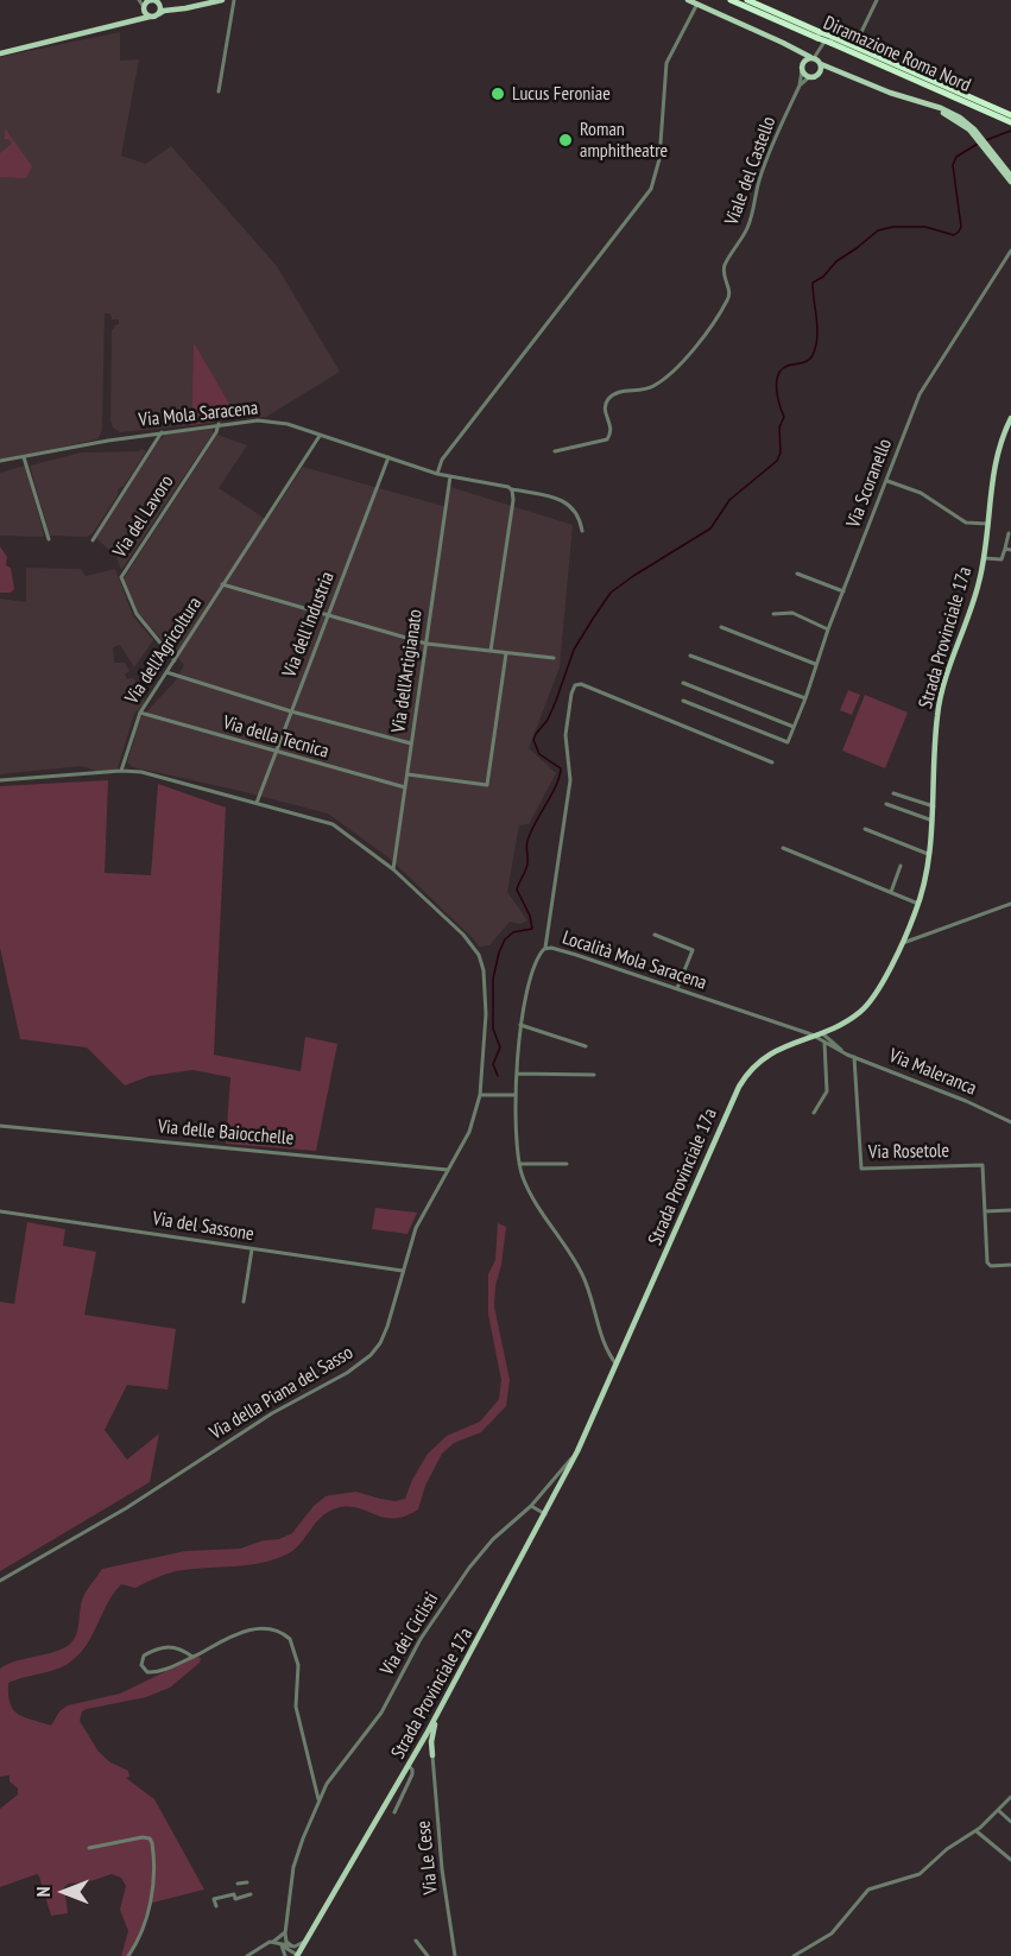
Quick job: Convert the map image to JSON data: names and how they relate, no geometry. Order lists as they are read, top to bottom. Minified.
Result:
{"streets":{"highway":["Diramazione Roma Nord"],"main road":["Strada Provinciale 17a"],"street":["Viale del Castello","Via Mola Saracena","Via Scoranello","Via del Lavoro","Via dell'Industria","Via dell'Agricoltura","Via dell'Artigianato","Via della Tecnica","Località Mola Saracena","Via Maleranca","Via delle Baiocchelle","Via Rosetole","Via del Sassone","Via della Piana del Sasso","Via dei Ciclisti","Via Le Cese"]},"crossings":[["Via Mola Saracena","Via del Lavoro"],["Via Mola Saracena","Via dell'Industria"],["Via Mola Saracena","Via dell'Agricoltura"],["Via Mola Saracena","Via dell'Artigianato"],["Via del Lavoro","Via dell'Agricoltura"],["Via dell'Industria","Via della Tecnica"],["Via dell'Industria","Via della Piana del Sasso"],["Strada Provinciale 17a","Località Mola Saracena"],["Strada Provinciale 17a","Via dei Ciclisti"],["Via dell'Agricoltura","Via della Tecnica"],["Via dell'Artigianato","Via della Tecnica"],["Via dell'Artigianato","Via della Piana del Sasso"],["Località Mola Saracena","Via Maleranca"],["Via Maleranca","Via Rosetole"],["Via delle Baiocchelle","Via della Piana del Sasso"],["Via del Sassone","Via della Piana del Sasso"]],"places":["Lucus Feroniae","Roman amphitheatre"],"north":"left"}
